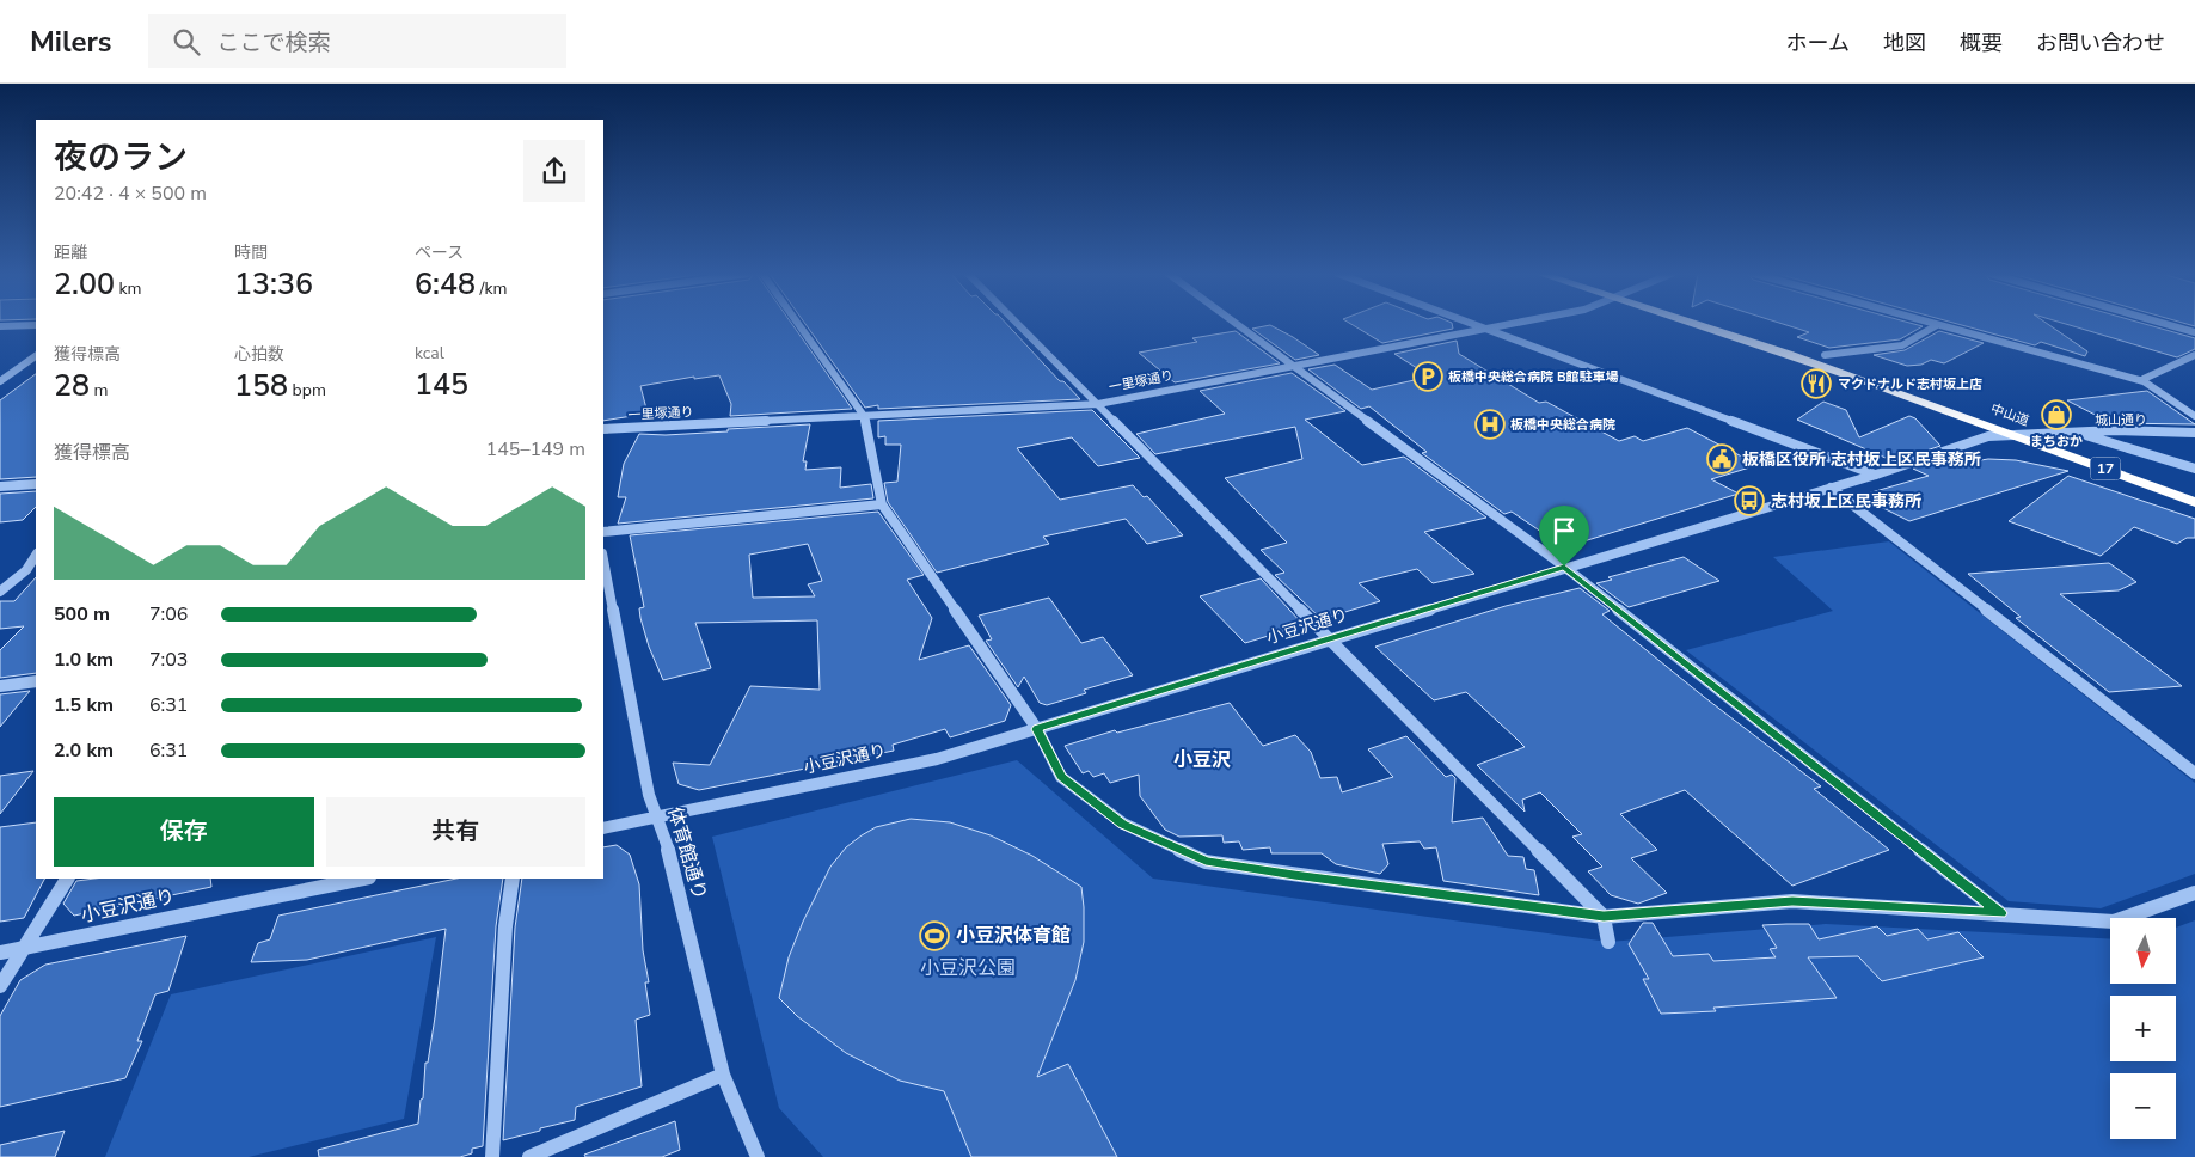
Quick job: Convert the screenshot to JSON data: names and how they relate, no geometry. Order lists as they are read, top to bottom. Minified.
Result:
{"streets":{"highway":["中山道","17"],"street":["一里塚通り","城山通り","小豆沢通り","体育館通り"]},"crossings":[["中山道","城山通り"],["中山道","小豆沢通り"],["城山通り","小豆沢通り"],["小豆沢通り","体育館通り"]],"districts":["小豆沢"],"parks":["小豆沢公園"],"places":{"parking":["板橋中央総合病院 B館駐車場"],"restaurant":["マクドナルド志村坂上店"],"shop":["まちおか"],"hospital":["板橋中央総合病院"],"public building":["板橋区役所 志村坂上区民事務所"],"bus stop":["志村坂上区民事務所"],"sports":["小豆沢体育館"]},"north":"bottom","page":{"header":"Milers","search":"ここで検索","nav":["ホーム","地図","概要","お問い合わせ"],"heading":["夜のラン","20:42 · 4 × 500 m"],"stats":[["距離","2.00 km"],["時間","13:36"],["ペース","6:48 /km"],["獲得標高","28 m"],["心拍数","158 bpm"],["kcal","145"]],"chart":["獲得標高","145–149 m"],"list":[{"name":"500 m","note":"7:06"},{"name":"1.0 km","note":"7:03"},{"name":"1.5 km","note":"6:31"},{"name":"2.0 km","note":"6:31"}],"buttons":["保存","共有"],"map_buttons":["+","−"]}}
